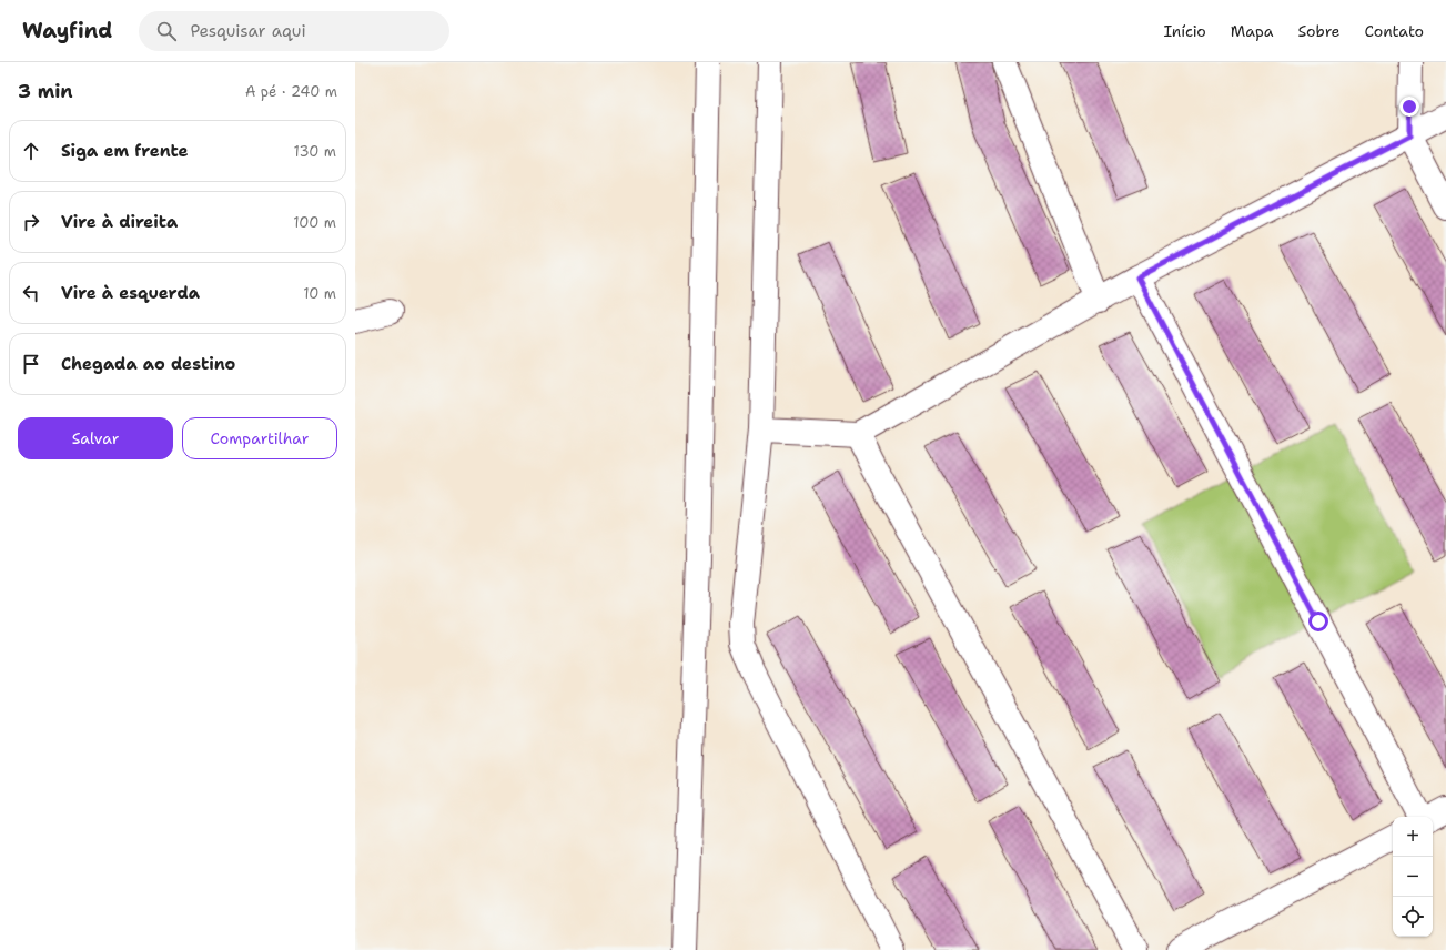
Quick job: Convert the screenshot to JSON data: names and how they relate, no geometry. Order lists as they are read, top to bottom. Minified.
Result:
{"page":{"header":"Wayfind","search":"Pesquisar aqui","nav":["Início","Mapa","Sobre","Contato"],"heading":["3 min","A pé · 240 m"],"list":[["Siga em frente","130 m"],["Vire à direita","100 m"],["Vire à esquerda","10 m"],"Chegada ao destino"],"buttons":["Salvar","Compartilhar"],"map_buttons":["+","−"]}}
